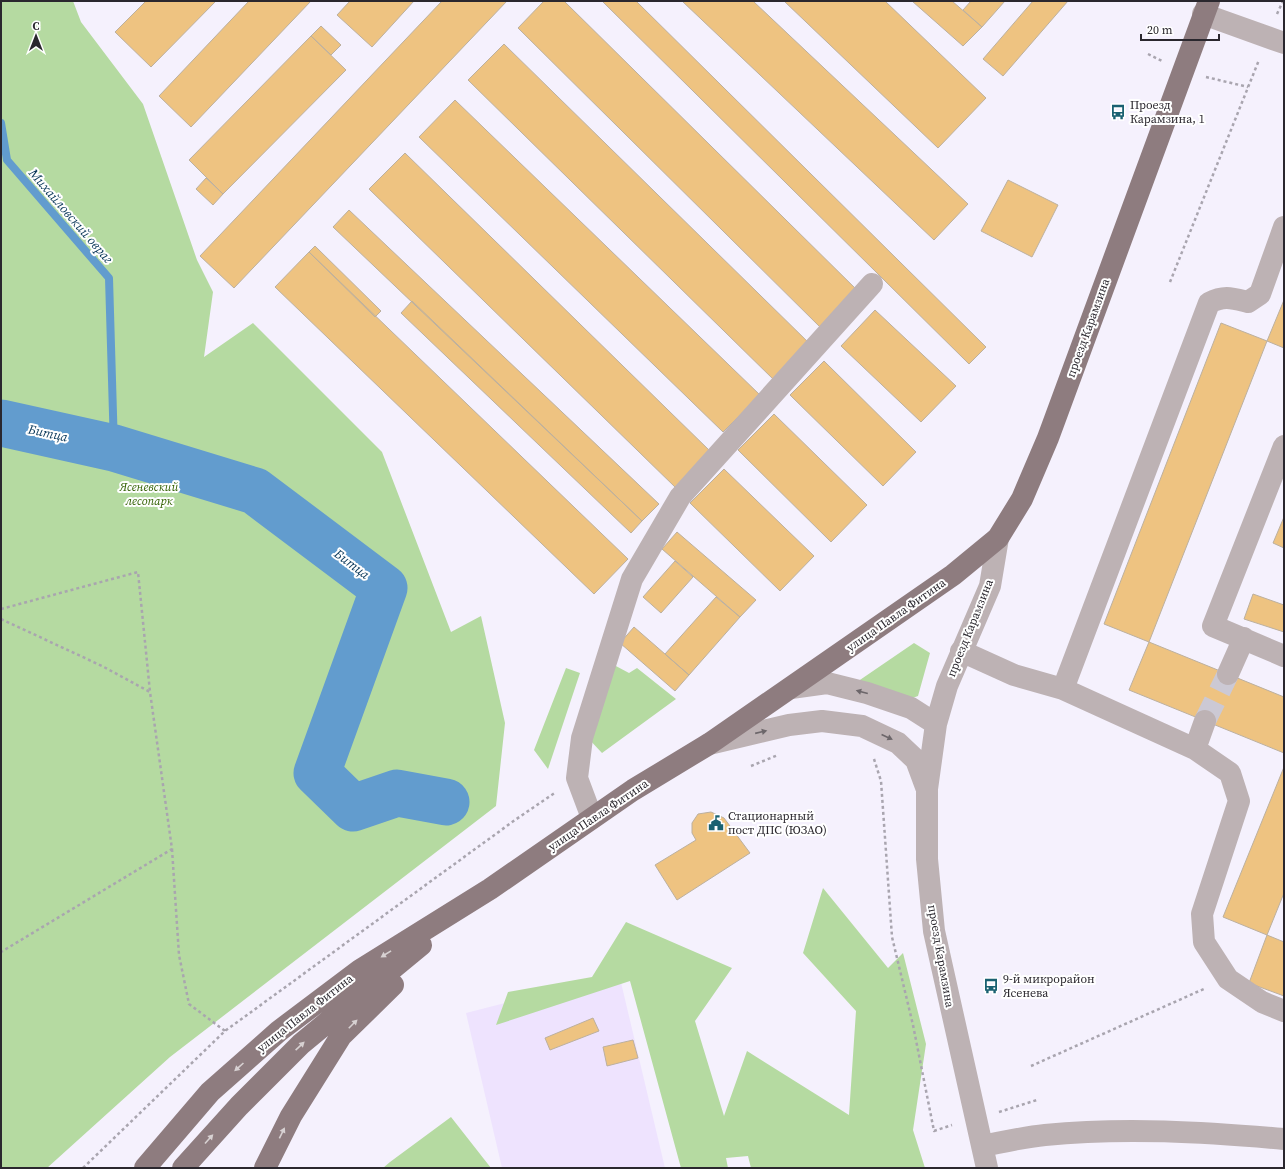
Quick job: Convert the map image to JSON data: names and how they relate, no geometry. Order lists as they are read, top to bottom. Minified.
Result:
{"streets":{"main road":["проезд Карамзина","улица Павла Фитина"]},"crossings":[["проезд Карамзина","улица Павла Фитина"]],"water":["Михайловский овраг","Битца"],"parks":["Ясеневский лесопарк"],"places":{"bus stop":["Проезд Карамзина, 1","9-й микрорайон Ясенева"],"public building":["Стационарный пост ДПС (ЮЗАО)"]},"scale_bar":"20 m","north":"top"}
